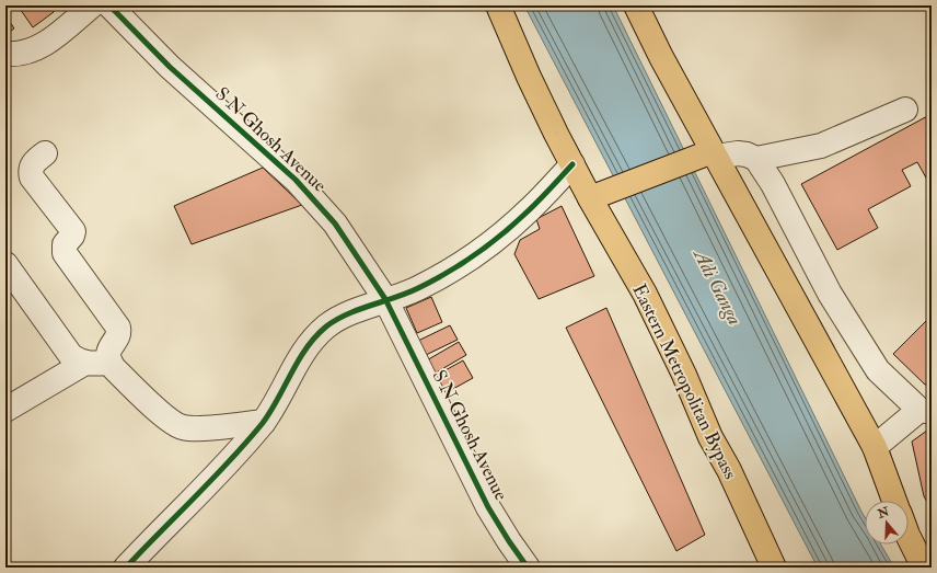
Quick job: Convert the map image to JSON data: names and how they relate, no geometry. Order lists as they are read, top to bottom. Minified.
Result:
{"streets":{"main road":["Eastern Metropolitan Bypass"],"street":["S N Ghosh Avenue"]},"water":["Adi Ganga"],"north":"top"}
